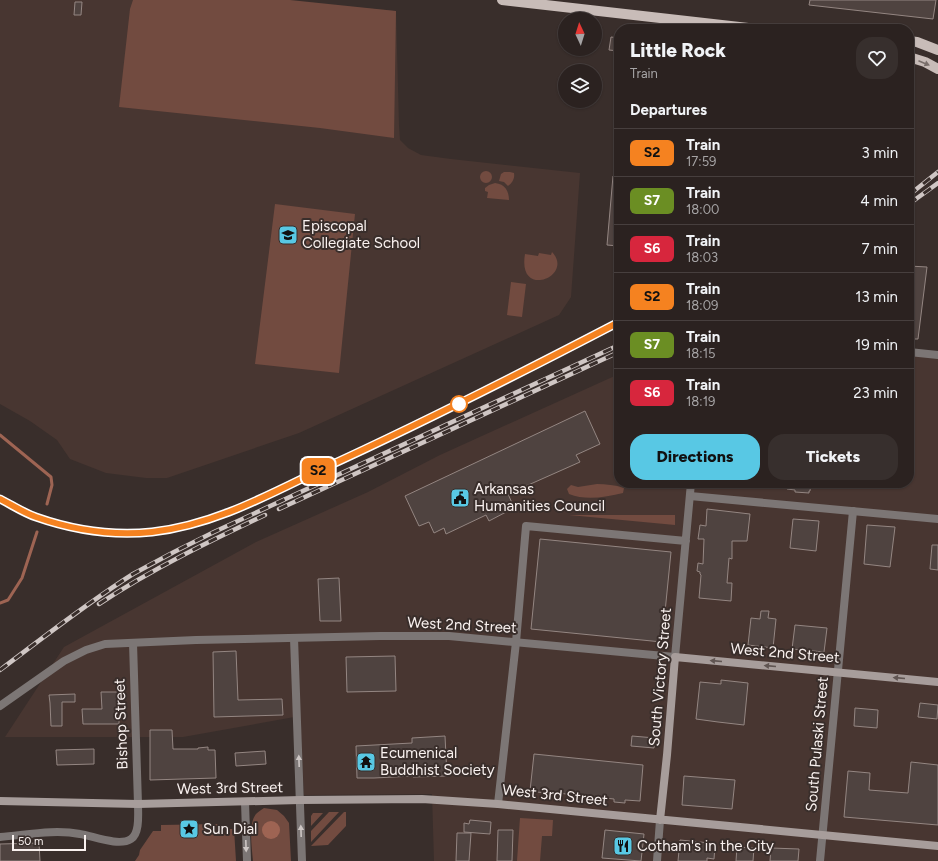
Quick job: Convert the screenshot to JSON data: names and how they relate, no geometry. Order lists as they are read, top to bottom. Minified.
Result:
{"streets":{"main road":["West 2nd Street","South Victory Street","West 3rd Street"],"street":["Bishop Street","South Pulaski Street"]},"crossings":[["West 2nd Street","South Victory Street"],["West 2nd Street","Bishop Street"],["West 2nd Street","South Pulaski Street"],["South Victory Street","West 3rd Street"],["Bishop Street","West 3rd Street"],["South Pulaski Street","West 3rd Street"]],"places":{"school or university":["Episcopal Collegiate School"],"public building":["Arkansas Humanities Council"],"temple":["Ecumenical Buddhist Society"],"place":["Sun Dial"],"restaurant":["Cotham's in the City"]},"scale_bar":"50 m","north":"top","page":{"on_map":"S2","heading":[["Little Rock","Train"],"Departures"],"list":[{"mark":"S2","name":"Train","note":"17:59","value":"3 min"},{"mark":"S7","name":"Train","note":"18:00","value":"4 min"},{"mark":"S6","name":"Train","note":"18:03","value":"7 min"},{"mark":"S2","name":"Train","note":"18:09","value":"13 min"},{"mark":"S7","name":"Train","note":"18:15","value":"19 min"},{"mark":"S6","name":"Train","note":"18:19","value":"23 min"}],"buttons":["Directions","Tickets"],"scale":"50 m"}}
